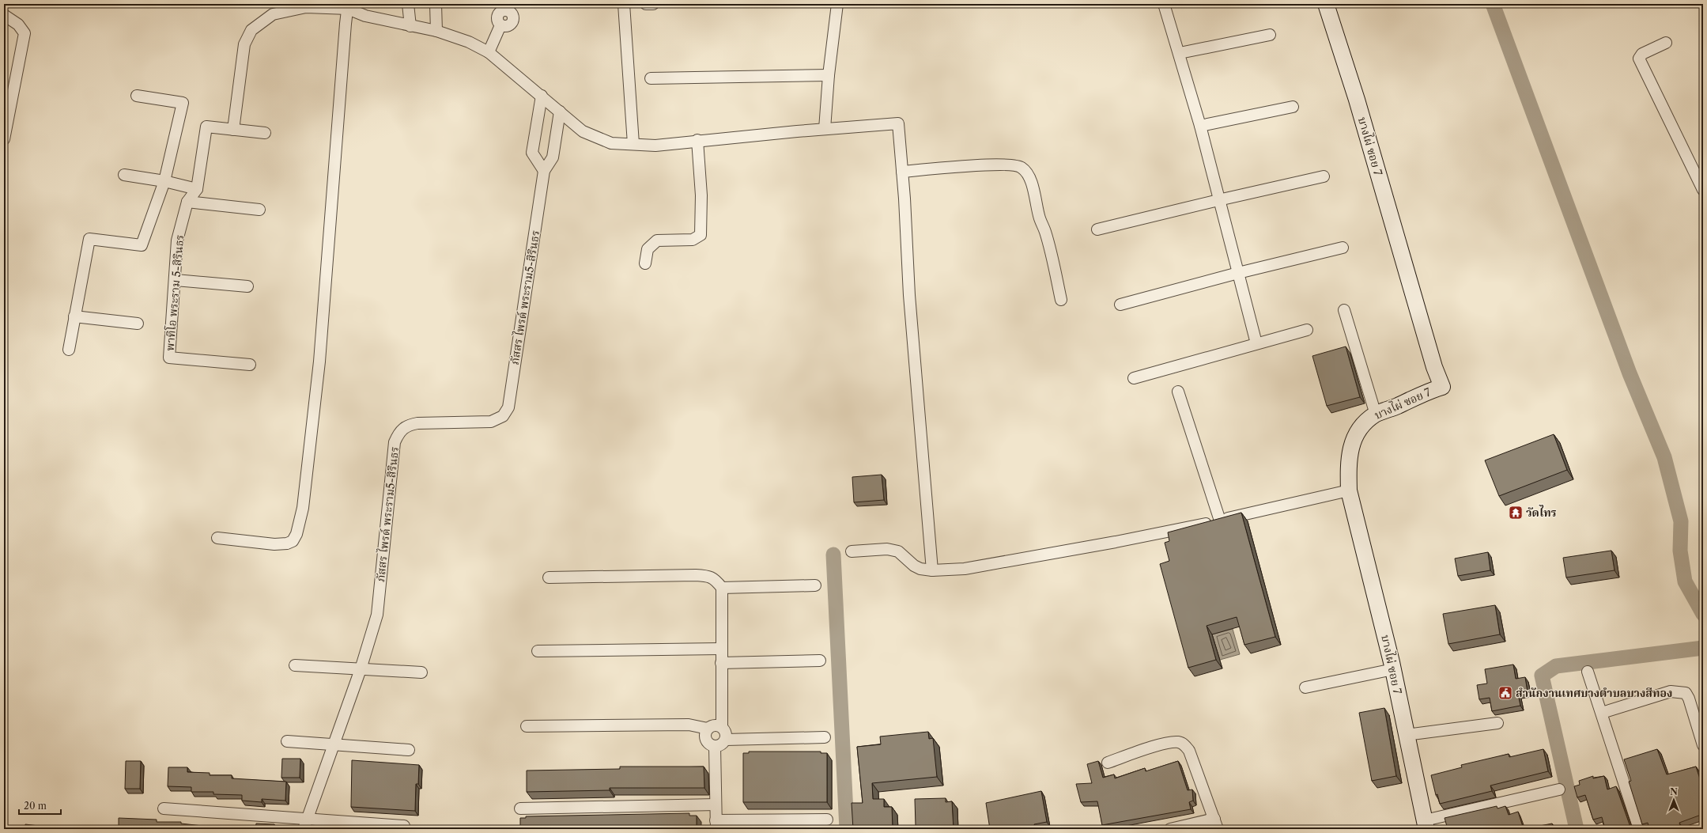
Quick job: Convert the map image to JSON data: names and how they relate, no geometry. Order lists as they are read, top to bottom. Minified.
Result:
{"streets":{"street":["บางไผ่ ซอย 7","พาทิโอ พระราม 5-สิรินธร","ภัสสร ไพรด์ พระราม5-สิรินธร"]},"places":{"temple":["วัดไทร"],"public building":["สำนักงานเทศบางตำบลบางสีทอง"]},"scale_bar":"20 m","north":"top"}
